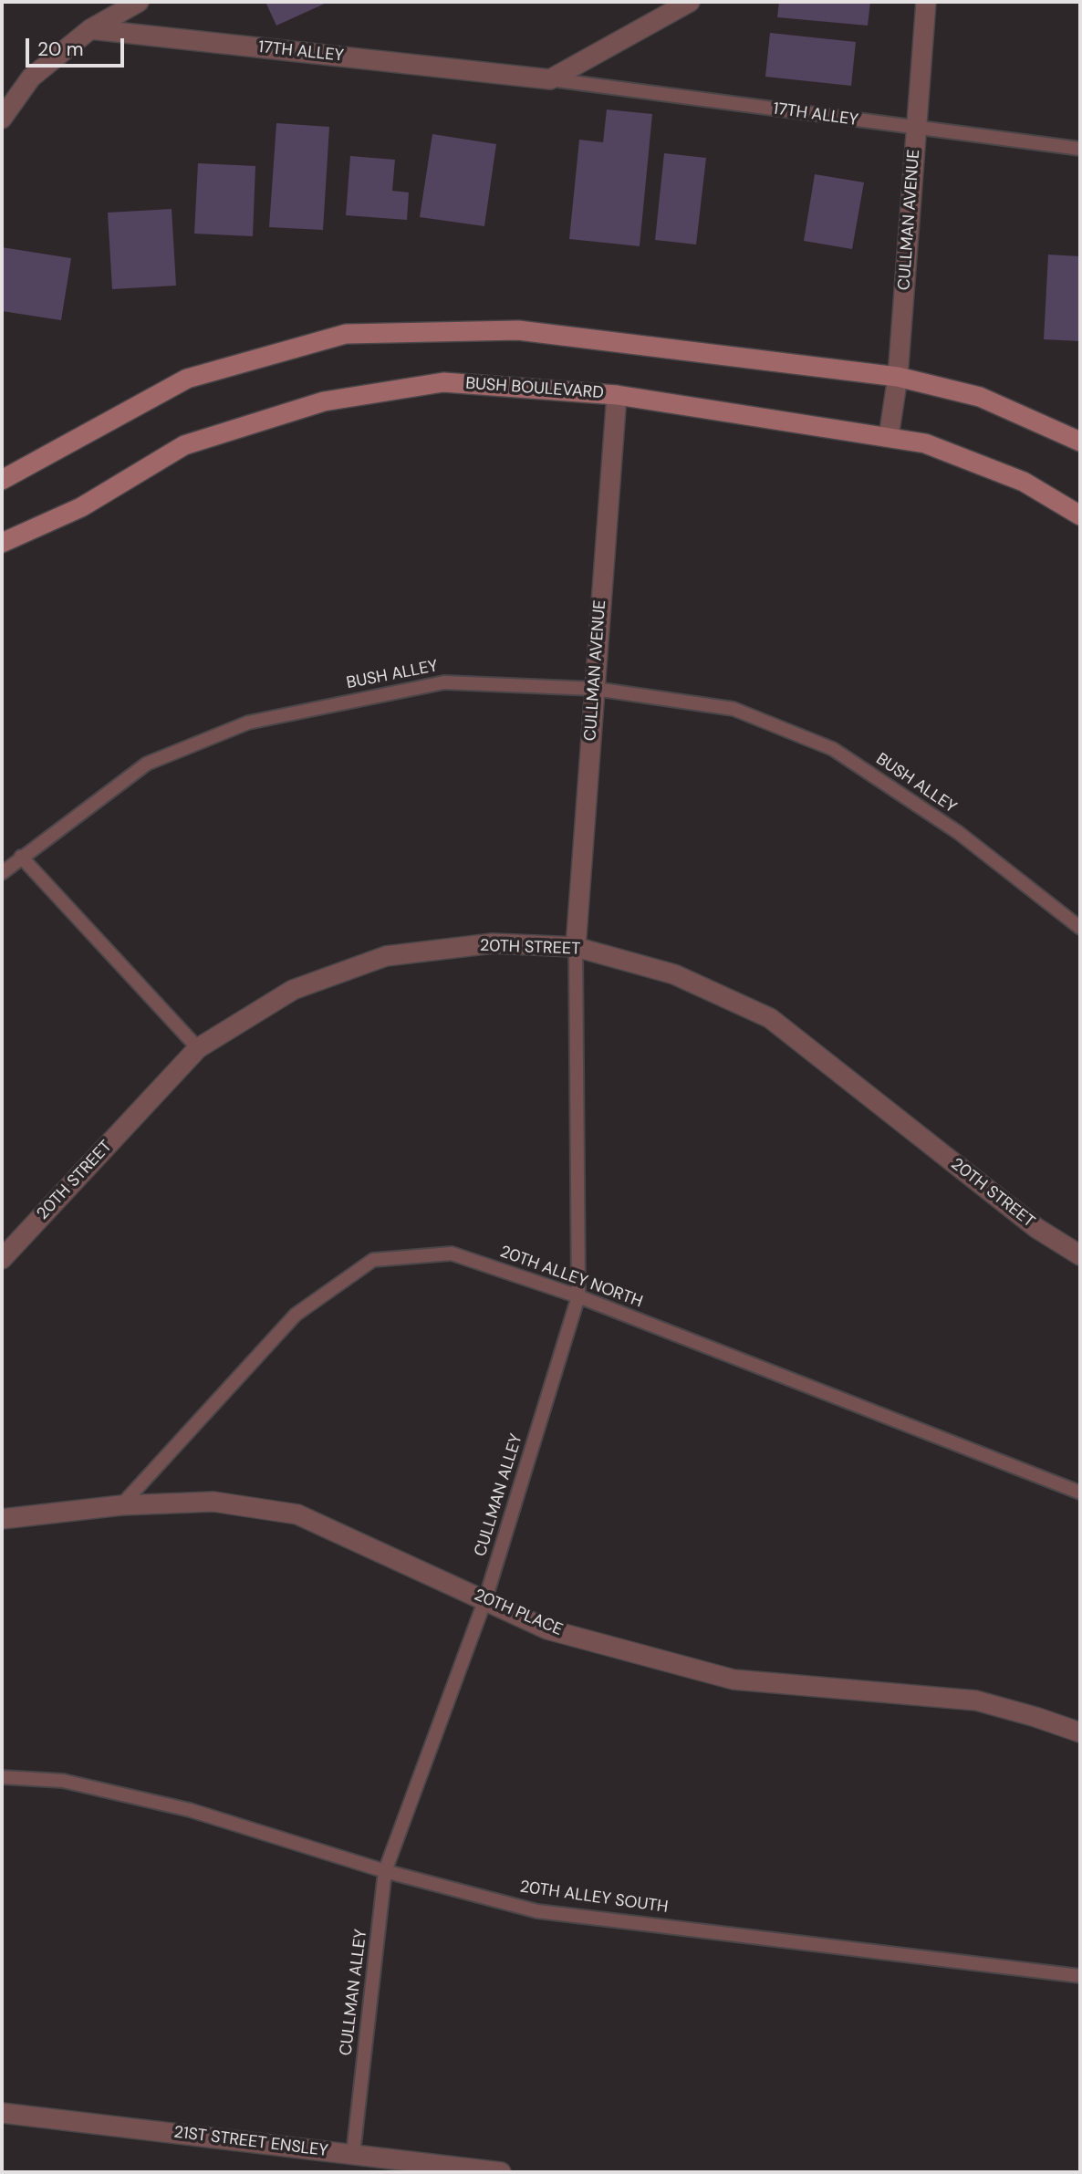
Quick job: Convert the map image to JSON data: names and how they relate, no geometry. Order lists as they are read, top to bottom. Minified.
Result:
{"streets":{"main road":["BUSH BOULEVARD"],"street":["17TH ALLEY","CULLMAN AVENUE","20TH STREET","20TH PLACE","21ST STREET ENSLEY"],"lane":["BUSH ALLEY","20TH ALLEY NORTH","CULLMAN ALLEY","20TH ALLEY SOUTH"]},"crossings":[["17TH ALLEY","CULLMAN AVENUE"],["CULLMAN AVENUE","BUSH BOULEVARD"],["CULLMAN AVENUE","BUSH ALLEY"],["CULLMAN AVENUE","20TH STREET"],["CULLMAN AVENUE","CULLMAN ALLEY"],["20TH STREET","CULLMAN ALLEY"],["20TH ALLEY NORTH","CULLMAN ALLEY"],["20TH ALLEY NORTH","20TH PLACE"],["CULLMAN ALLEY","20TH PLACE"],["CULLMAN ALLEY","20TH ALLEY SOUTH"],["CULLMAN ALLEY","21ST STREET ENSLEY"]],"scale_bar":"20 m"}
